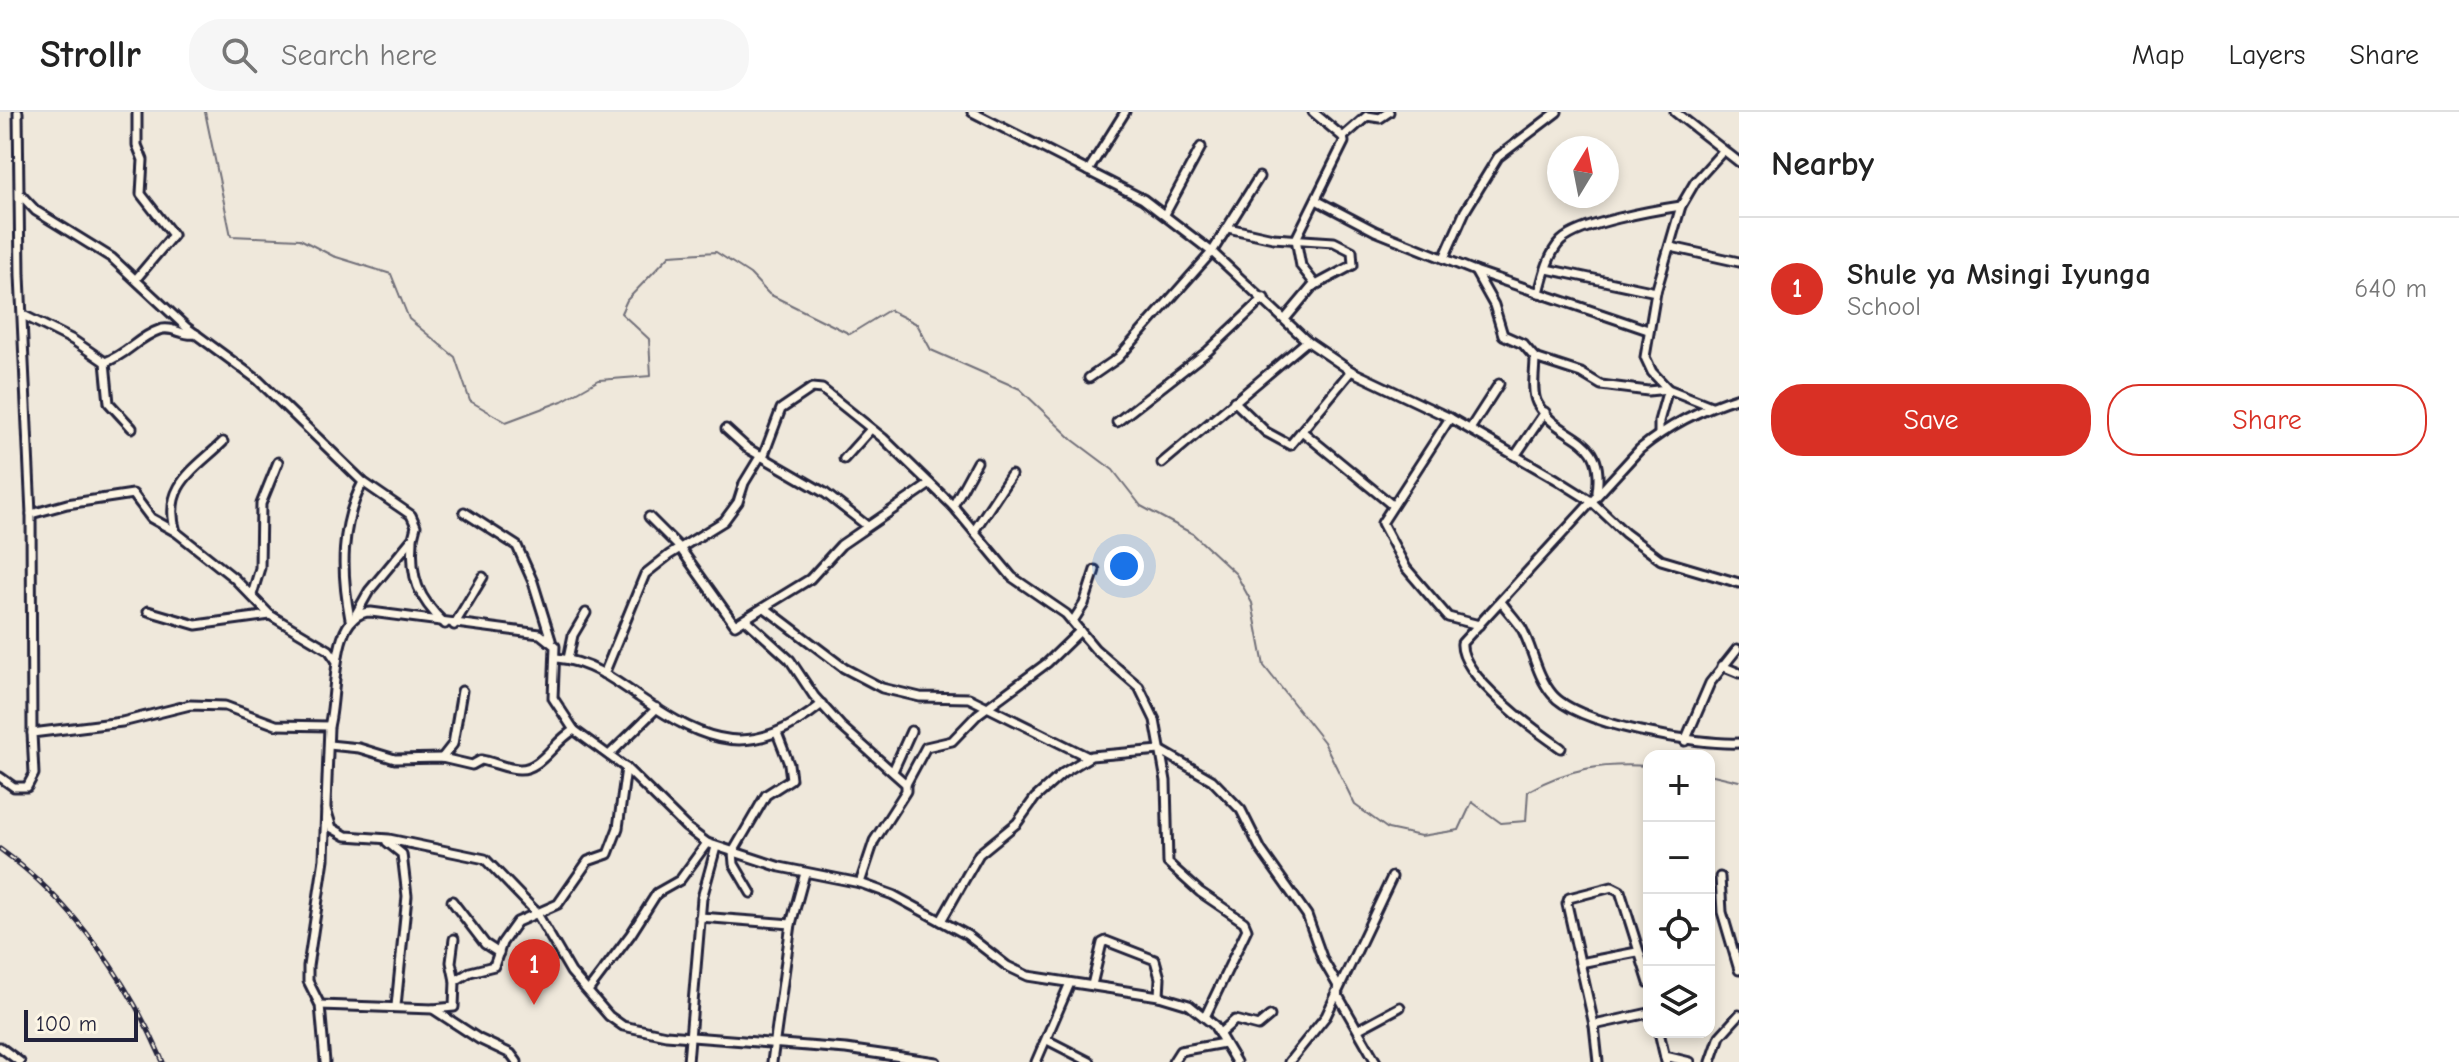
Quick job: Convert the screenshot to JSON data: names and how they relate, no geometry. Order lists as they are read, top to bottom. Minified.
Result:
{"scale_bar":"100 m","north":"top","page":{"header":"Strollr","search":"Search here","nav":["Map","Layers","Share"],"heading":"Nearby","list":[{"mark":"1","name":"Shule ya Msingi Iyunga","note":"School","value":"640 m"}],"buttons":["Save","Share"],"map_buttons":["+","−"],"pins":"1","scale":"100 m"}}
